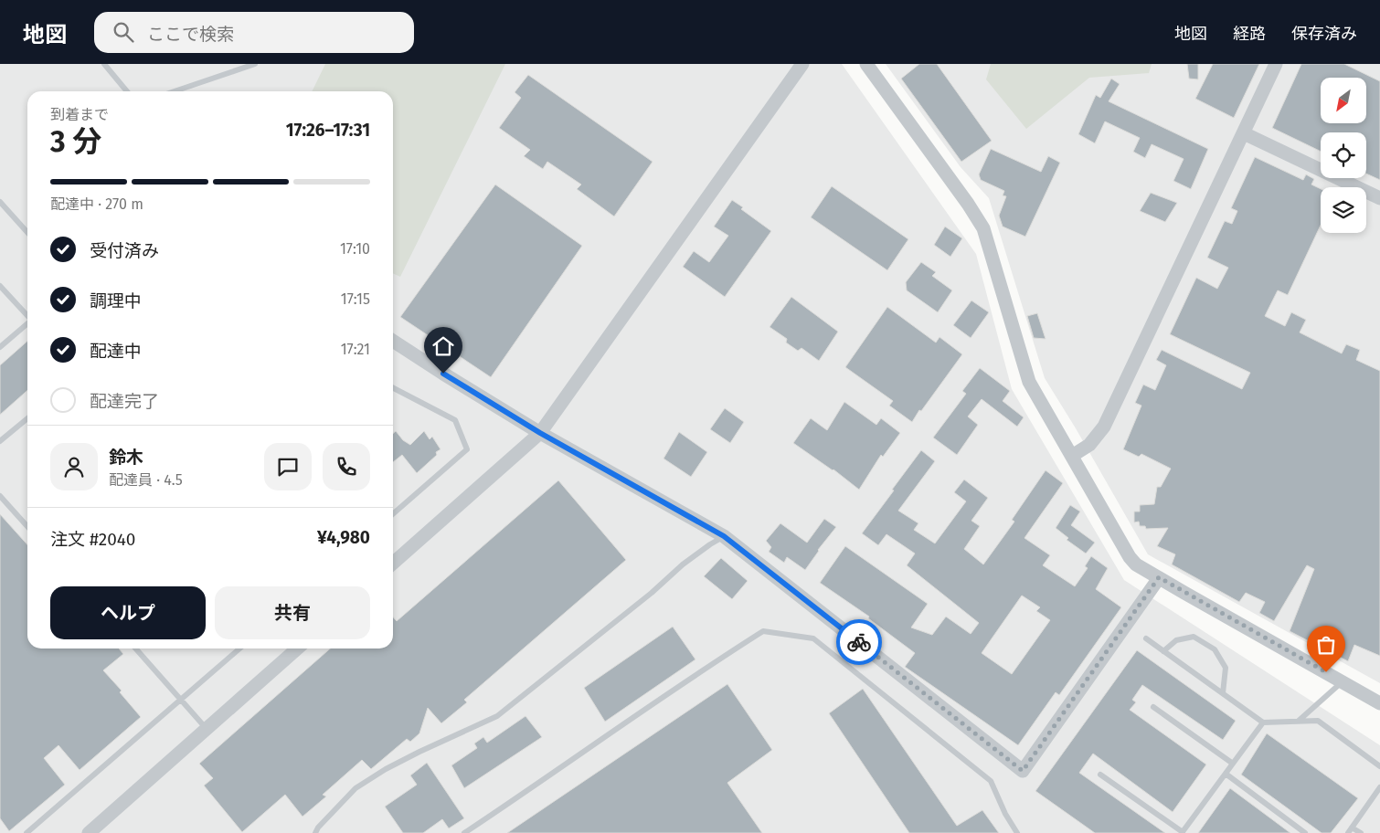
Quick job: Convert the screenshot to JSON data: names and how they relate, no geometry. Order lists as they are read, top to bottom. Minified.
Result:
{"north":"bottom left","page":{"header":"地図","search":"ここで検索","nav":["地図","経路","保存済み"],"heading":["3 分","到着まで","17:26–17:31"],"panel":["鈴木","配達員 · 4.5","注文 #2040","¥4,980"],"bar":"配達中 · 270 m","list":[["受付済み","17:10"],["調理中","17:15"],["配達中","17:21"],"配達完了"],"buttons":["ヘルプ","共有"]}}
